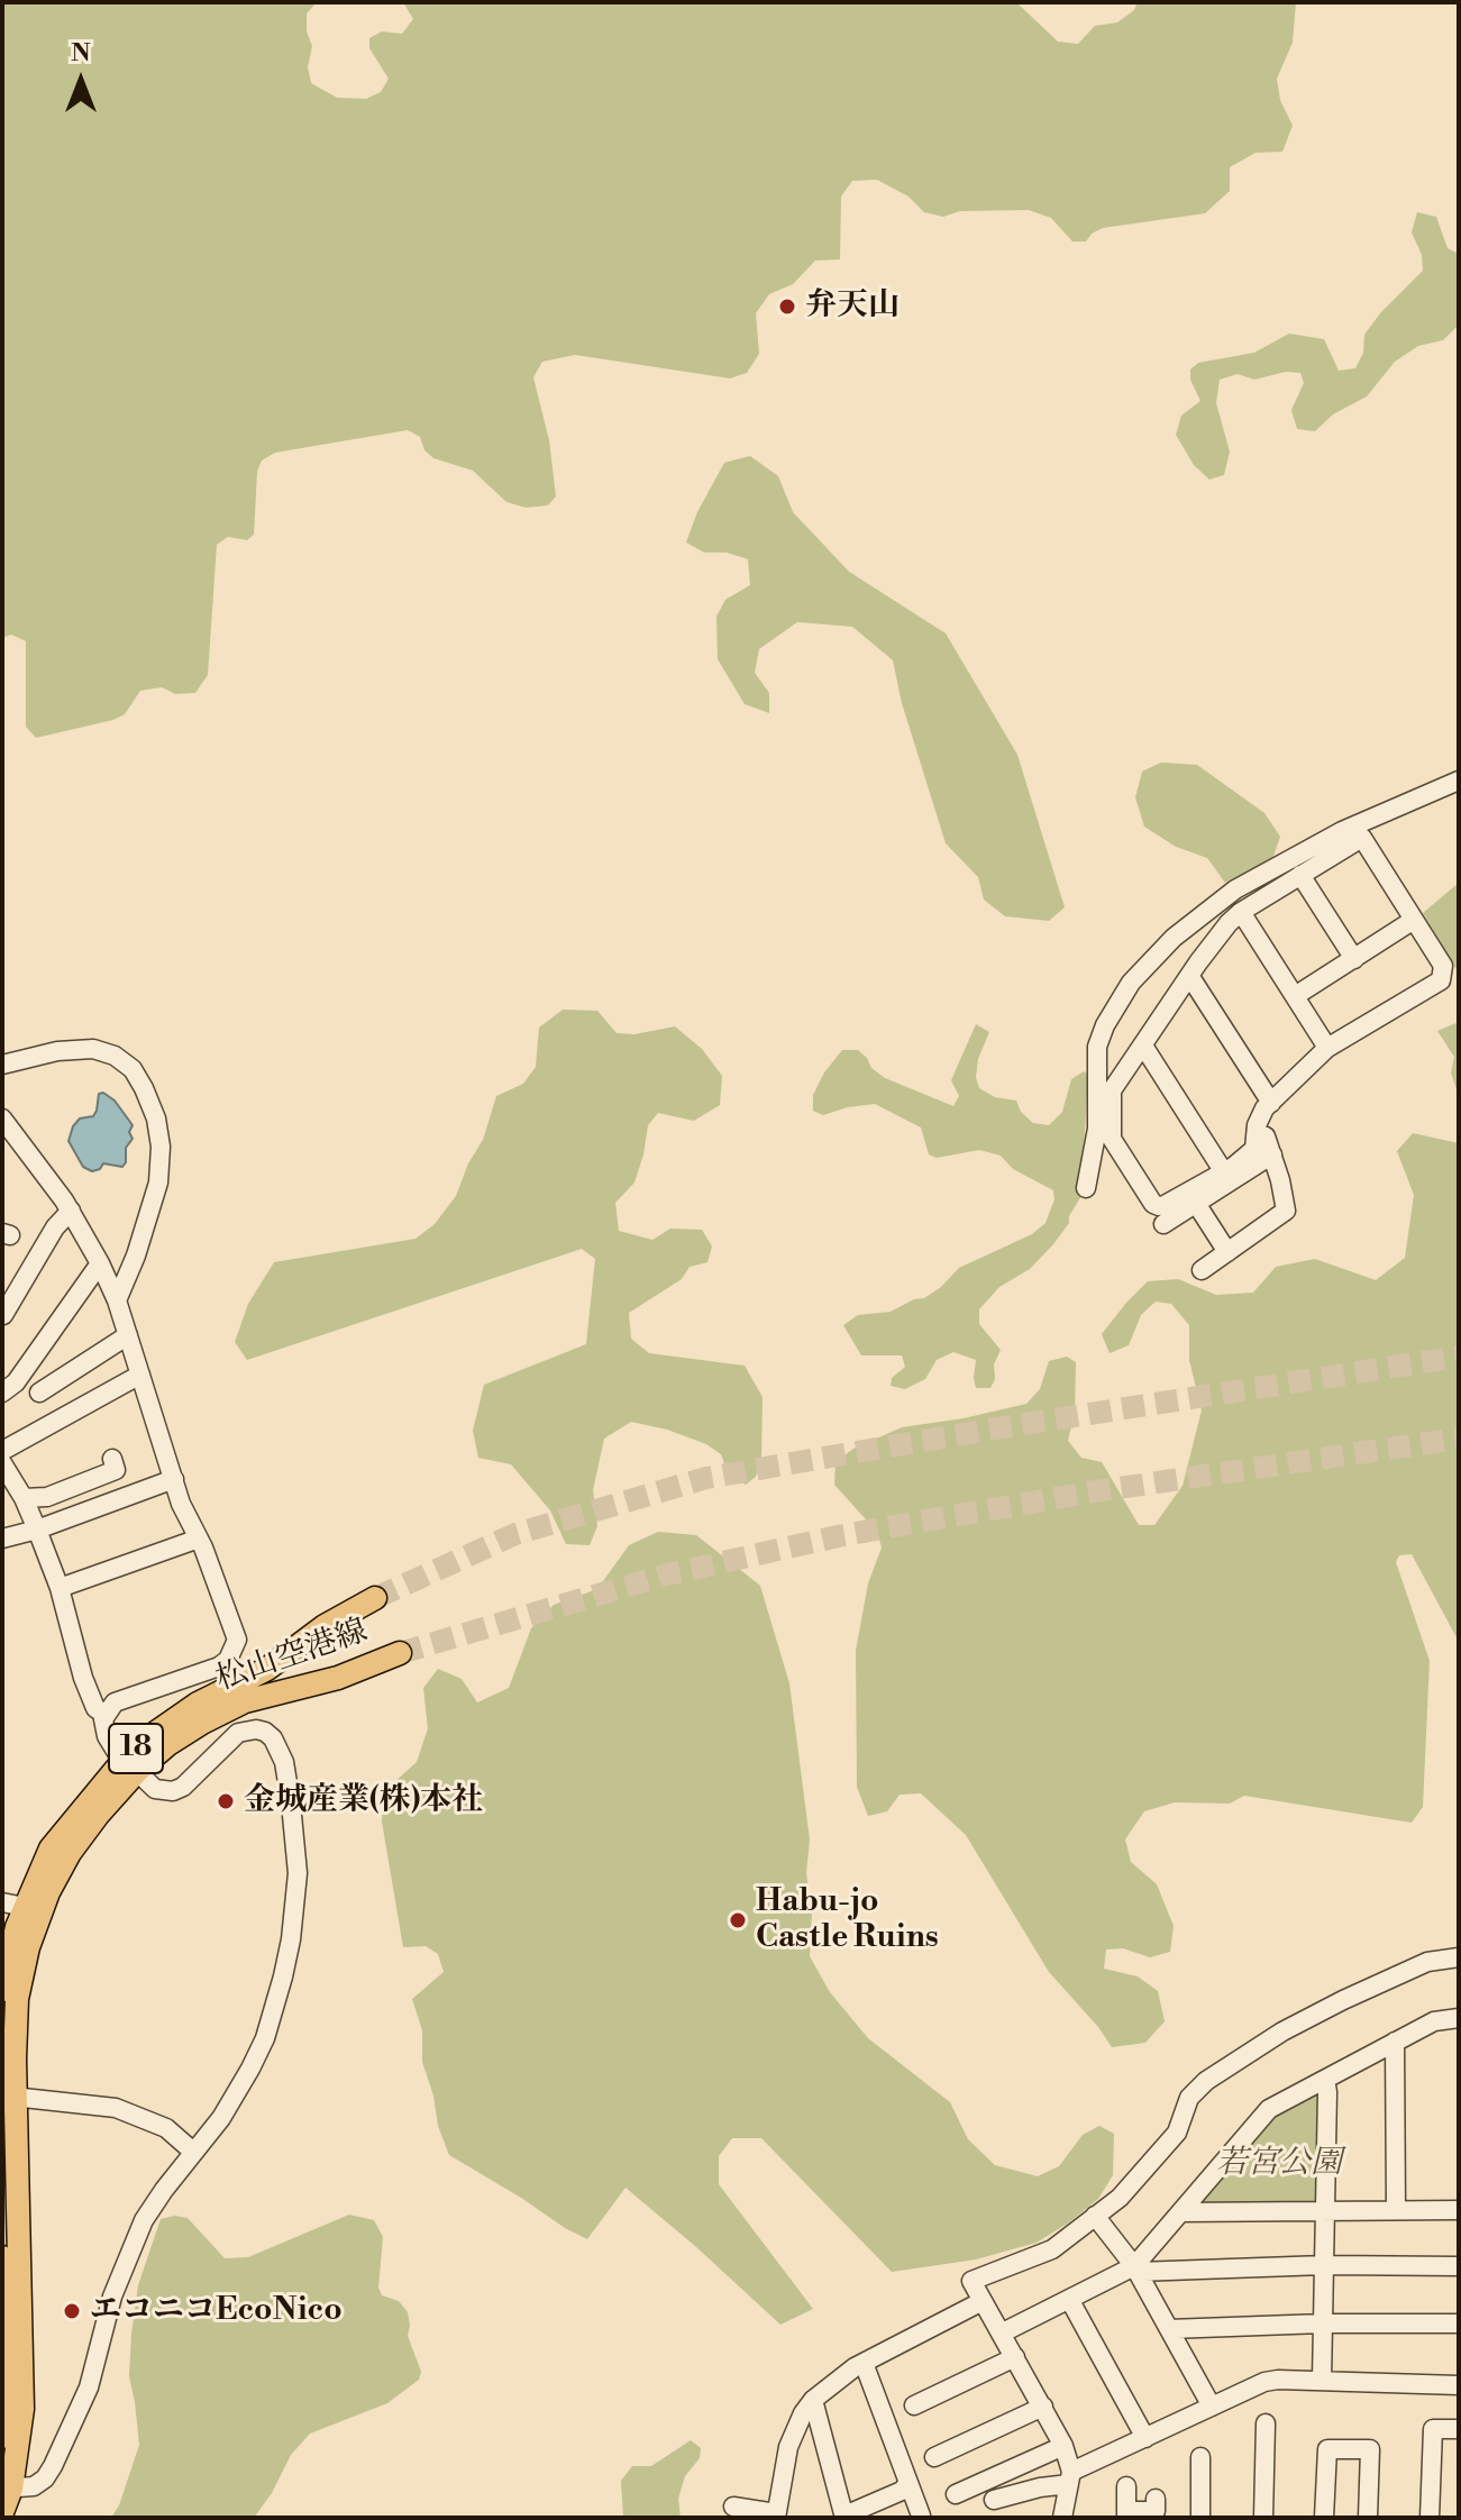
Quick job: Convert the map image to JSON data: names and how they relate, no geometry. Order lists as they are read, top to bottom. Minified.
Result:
{"streets":{"main road":["松山空港線","18"]},"parks":["若宮公園"],"places":["弁天山","金城産業(株)本社","Habu-jo Castle Ruins","エコニコEcoNico"],"north":"top"}
